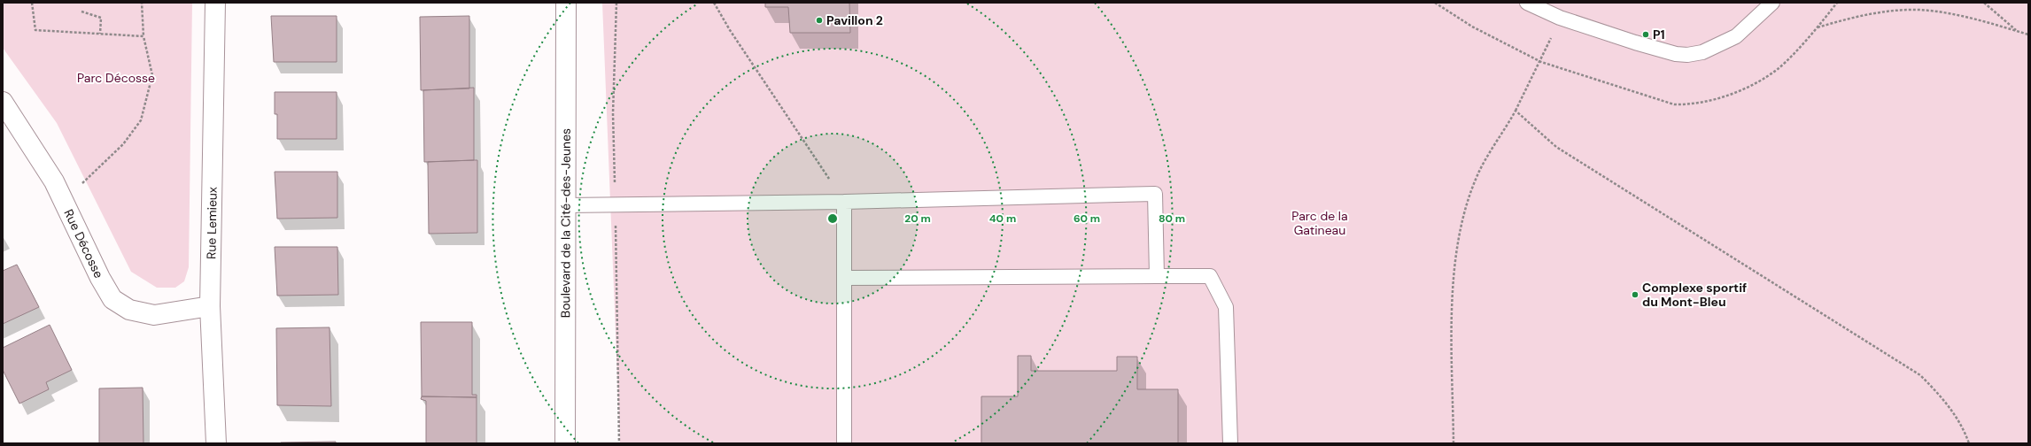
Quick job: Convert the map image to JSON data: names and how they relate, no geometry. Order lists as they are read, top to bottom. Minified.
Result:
{"streets":{"street":["Rue Lemieux","Boulevard de la Cité-des-Jeunes","Rue Décosse"]},"crossings":[["Rue Lemieux","Rue Décosse"]],"parks":["Parc Décosse","Parc de la Gatineau"],"places":["Pavillon 2","P1","Complexe sportif du Mont-Bleu"],"rings":["20 m","40 m","60 m","80 m"]}
